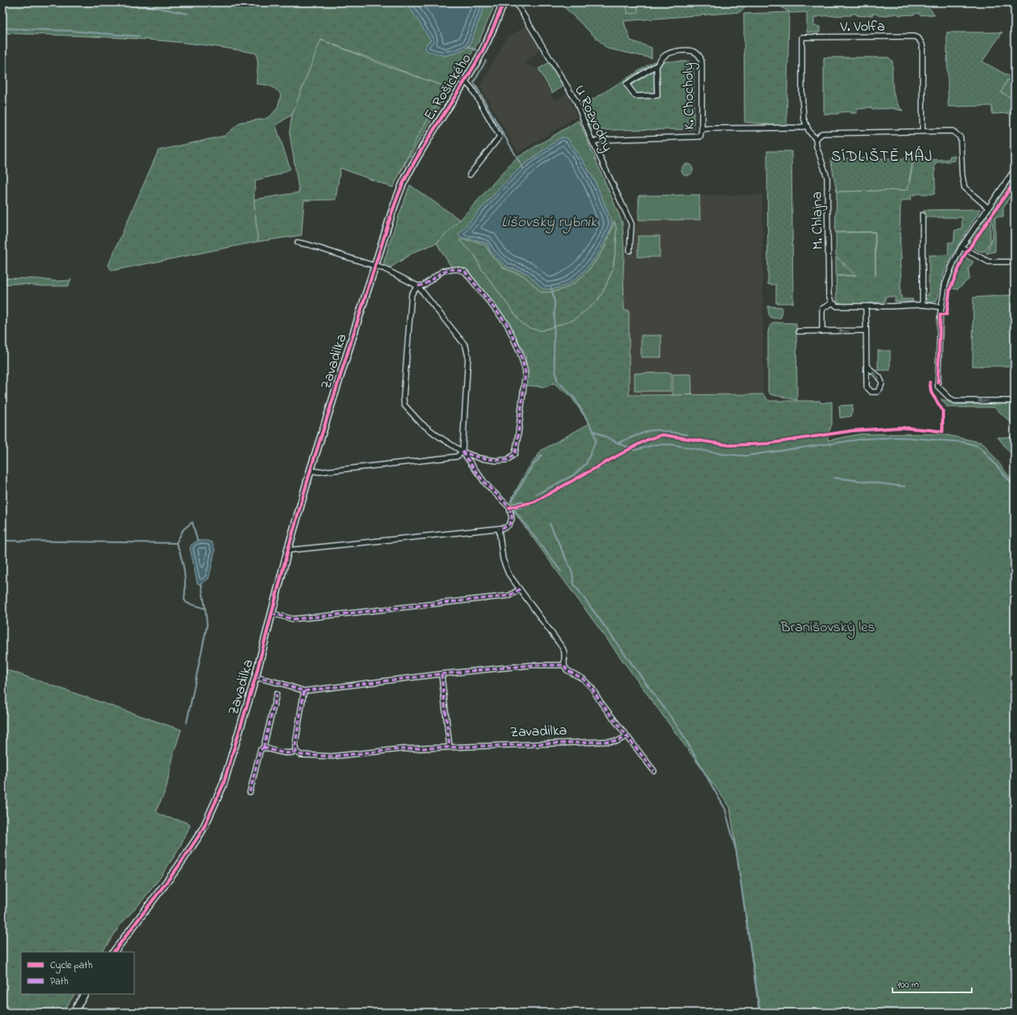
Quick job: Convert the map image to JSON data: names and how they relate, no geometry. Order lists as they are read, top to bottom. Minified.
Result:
{"streets":{"street":["V. Volfa","E. Rošického","K. Chocholy","U Rozvodny","M. Chlajna","Zavadilka"]},"crossings":[["V. Volfa","M. Chlajna"],["E. Rošického","Zavadilka"],["K. Chocholy","U Rozvodny"]],"districts":["SÍDLIŠTĚ MÁJ"],"water":["Lišovský rybník"],"parks":["Branišovský les"],"legend":["Cycle path","Path"],"scale_bar":"100 m"}
